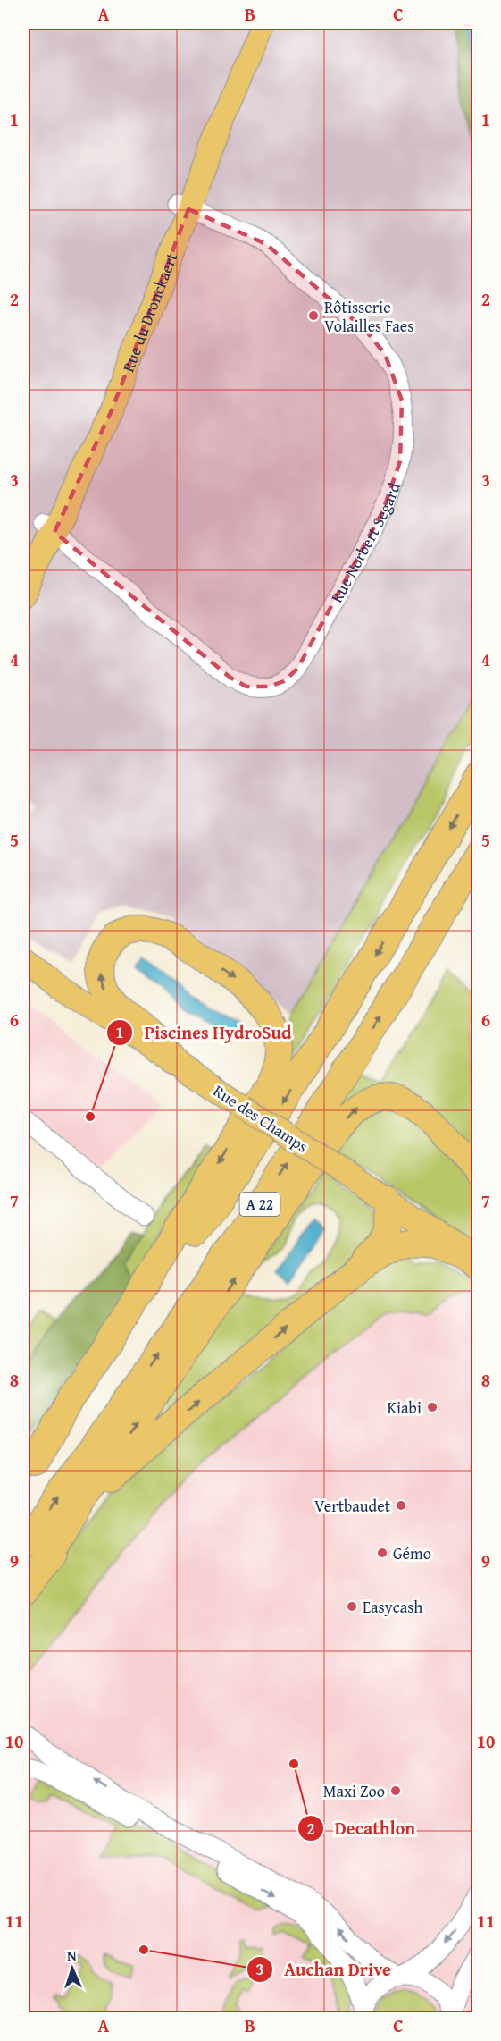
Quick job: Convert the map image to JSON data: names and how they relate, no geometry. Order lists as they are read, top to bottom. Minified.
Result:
{"streets":{"highway":["A 22"],"main road":["Rue du Dronckaert","Rue des Champs"],"street":["Rue Norbert Segard"]},"crossings":[["Rue du Dronckaert","Rue Norbert Segard"]],"places":["Rôtisserie Volailles Faes","Piscines HydroSud","Kiabi","Vertbaudet","Gémo","Easycash","Decathlon","Maxi Zoo","Auchan Drive"],"north":"top","grid":{"columns":["A","B","C"],"rows":["1","2","3","4","5","6","7","8","9","10","11"]}}
